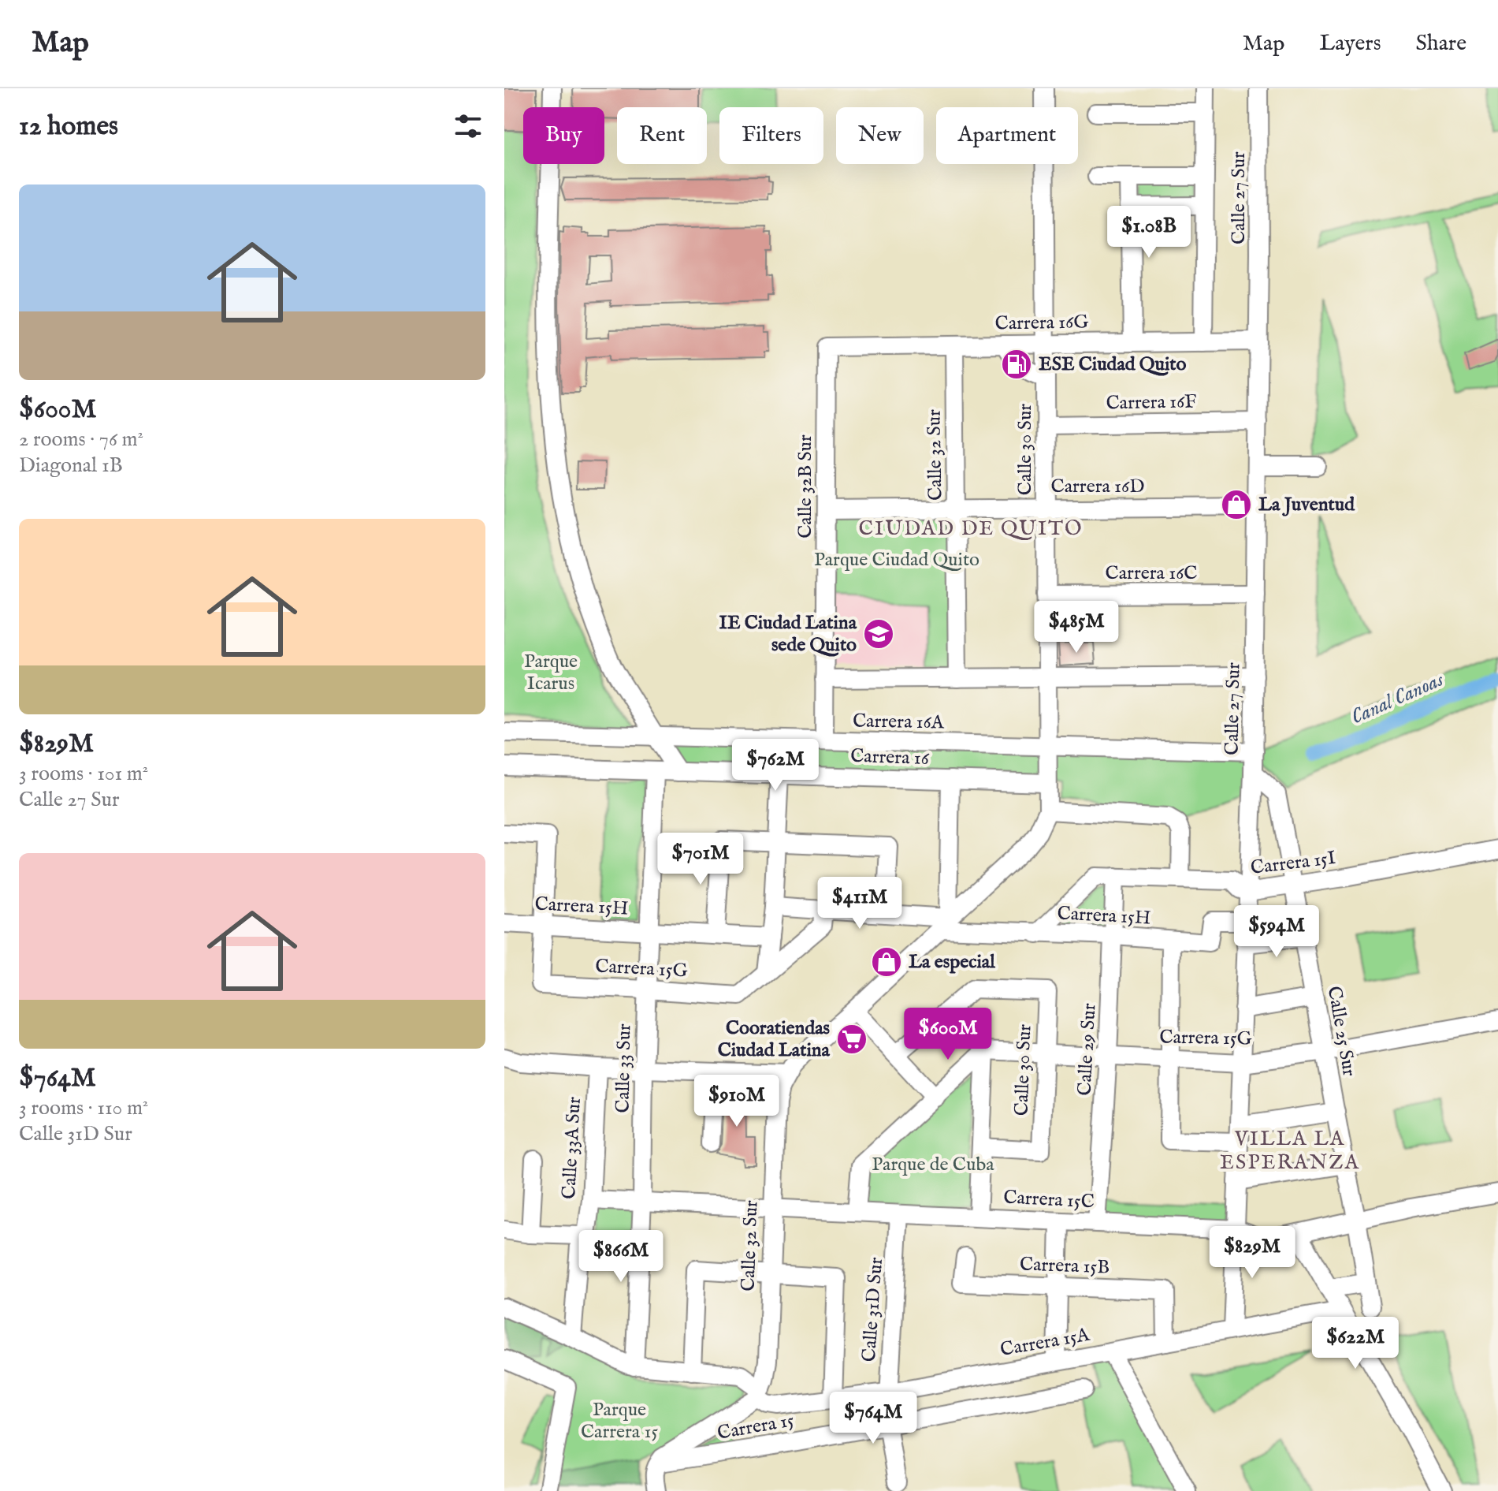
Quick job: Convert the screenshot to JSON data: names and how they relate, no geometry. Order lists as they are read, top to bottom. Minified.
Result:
{"streets":{"street":["Calle 27 Sur","Carrera 16G","Carrera 16F","Calle 30 Sur","Calle 32 Sur","Calle 32B Sur","Carrera 16D","Carrera 16C","Carrera 16A","Carrera 16","Carrera 15I","Carrera 15H","Carrera 15G","Calle 25 Sur","Calle 29 Sur","Calle 33 Sur","Calle 33A Sur","Carrera 15C","Carrera 15B","Calle 31D Sur","Carrera 15A","Carrera 15"]},"crossings":[["Calle 27 Sur","Carrera 16G"],["Calle 27 Sur","Carrera 16F"],["Calle 27 Sur","Carrera 16D"],["Calle 27 Sur","Carrera 16C"],["Calle 27 Sur","Carrera 16A"],["Calle 27 Sur","Carrera 15I"],["Calle 27 Sur","Carrera 15H"],["Calle 27 Sur","Carrera 15G"],["Calle 27 Sur","Calle 25 Sur"],["Calle 27 Sur","Carrera 15C"],["Calle 27 Sur","Carrera 15A"],["Carrera 16G","Calle 30 Sur"],["Carrera 16G","Calle 32 Sur"],["Carrera 16G","Calle 32B Sur"],["Carrera 16F","Calle 30 Sur"],["Calle 30 Sur","Calle 32 Sur"],["Calle 30 Sur","Carrera 16D"],["Calle 30 Sur","Carrera 16C"],["Calle 30 Sur","Carrera 16A"],["Calle 30 Sur","Carrera 16"],["Calle 30 Sur","Carrera 15G"],["Calle 32 Sur","Carrera 16D"],["Calle 32 Sur","Carrera 15H"],["Calle 32 Sur","Carrera 15C"],["Calle 32 Sur","Carrera 15A"],["Calle 32B Sur","Carrera 16D"],["Calle 32B Sur","Carrera 16A"],["Carrera 16","Calle 33 Sur"],["Carrera 15I","Carrera 15H"],["Carrera 15I","Calle 25 Sur"],["Carrera 15I","Calle 29 Sur"],["Carrera 15H","Carrera 15G"],["Carrera 15H","Calle 29 Sur"],["Carrera 15H","Calle 33 Sur"],["Carrera 15G","Calle 25 Sur"],["Carrera 15G","Calle 29 Sur"],["Carrera 15G","Calle 33 Sur"],["Calle 25 Sur","Carrera 15C"],["Calle 29 Sur","Carrera 15C"],["Calle 33 Sur","Carrera 15C"],["Calle 33 Sur","Carrera 15A"],["Calle 33A Sur","Carrera 15C"],["Calle 33A Sur","Carrera 15A"],["Carrera 15C","Calle 31D Sur"],["Carrera 15B","Carrera 15A"],["Calle 31D Sur","Carrera 15A"],["Calle 31D Sur","Carrera 15"]],"districts":["CIUDAD DE QUITO","VILLA LA ESPERANZA"],"water":["Canal Canoas"],"parks":["Parque Ciudad Quito","Parque Icarus","Parque de Cuba","Parque Carrera 15"],"places":{"fuel station":["ESE Ciudad Quito"],"shop":["La Juventud","La especial"],"school or university":["IE Ciudad Latina sede Quito"],"supermarket":["Cooratiendas Ciudad Latina"]},"page":{"header":"Map","nav":["Map","Layers","Share"],"heading":"12 homes","chip":["Buy","Rent","Filters","New","Apartment"],"list":[{"name":"$600M","note":"2 rooms · 76 m² · Diagonal 1B"},{"name":"$829M","note":"3 rooms · 101 m² · Calle 27 Sur"},{"name":"$764M","note":"3 rooms · 110 m² · Calle 31D Sur"}],"price":["$1.08B","$485M","$762M","$701M","$411M","$594M","$600M","$910M","$829M","$866M","$622M","$764M"]}}
